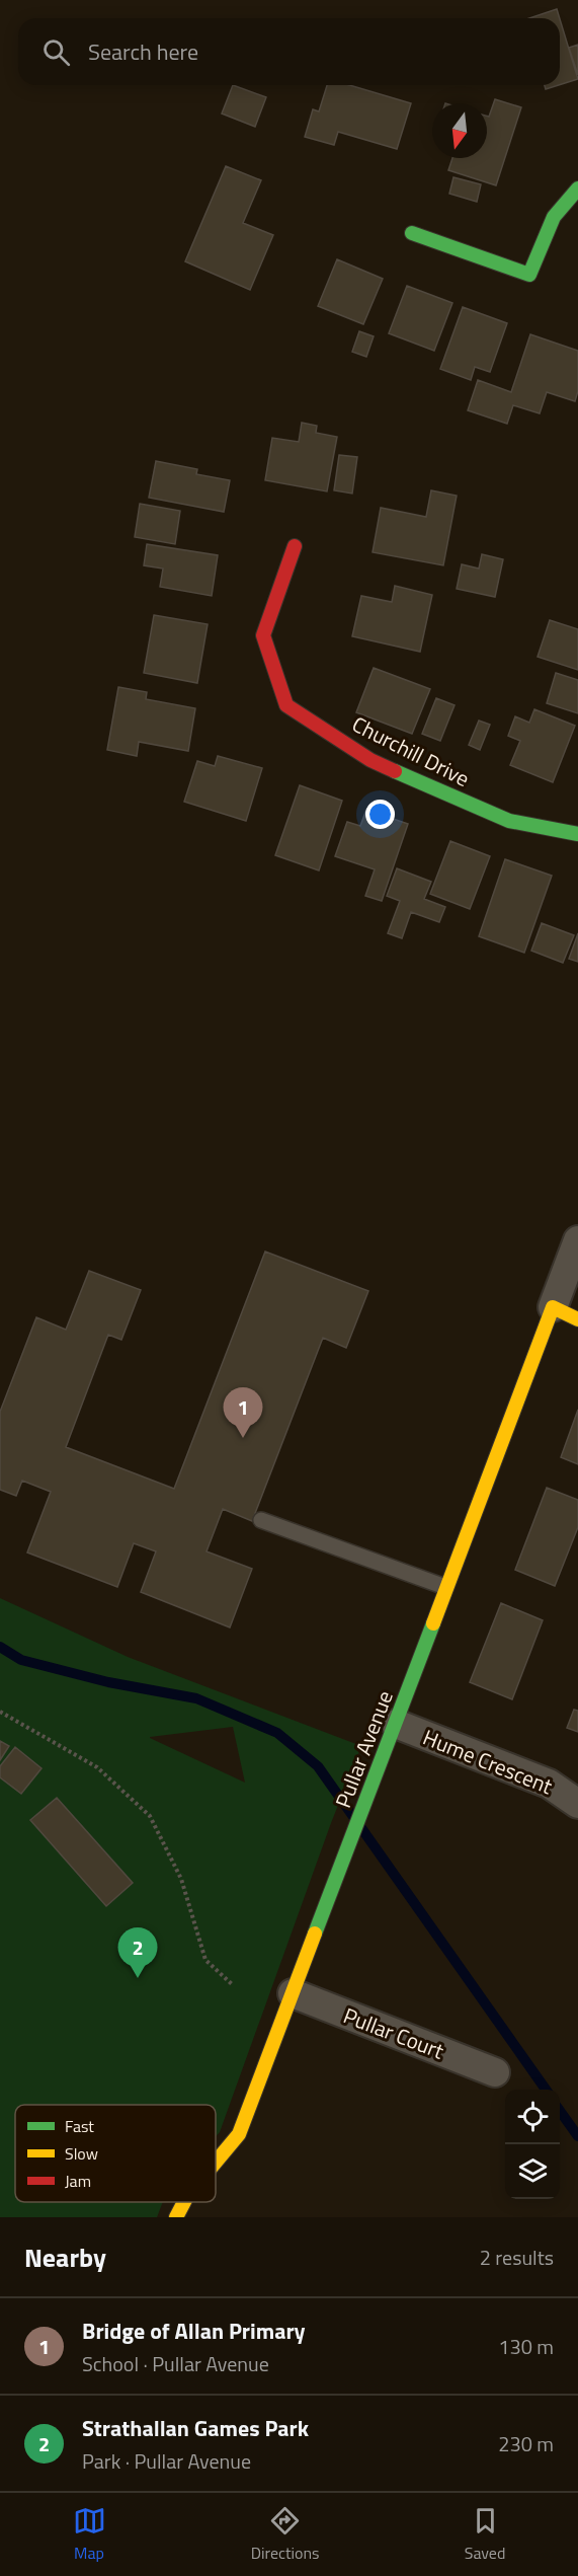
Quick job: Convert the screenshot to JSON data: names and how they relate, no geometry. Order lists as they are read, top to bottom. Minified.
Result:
{"streets":{"street":["Churchill Drive","Pullar Avenue","Hume Crescent","Pullar Court"]},"crossings":[["Pullar Avenue","Hume Crescent"],["Pullar Avenue","Pullar Court"]],"legend":["Fast","Slow","Jam"],"north":"bottom","page":{"search":"Search here","pins":["1","2"],"heading":["Nearby","2 results"],"list":[{"mark":"1","name":"Bridge of Allan Primary","note":"School · Pullar Avenue","value":"130 m"},{"mark":"2","name":"Strathallan Games Park","note":"Park · Pullar Avenue","value":"230 m"}],"nav":["Map","Directions","Saved"]}}
